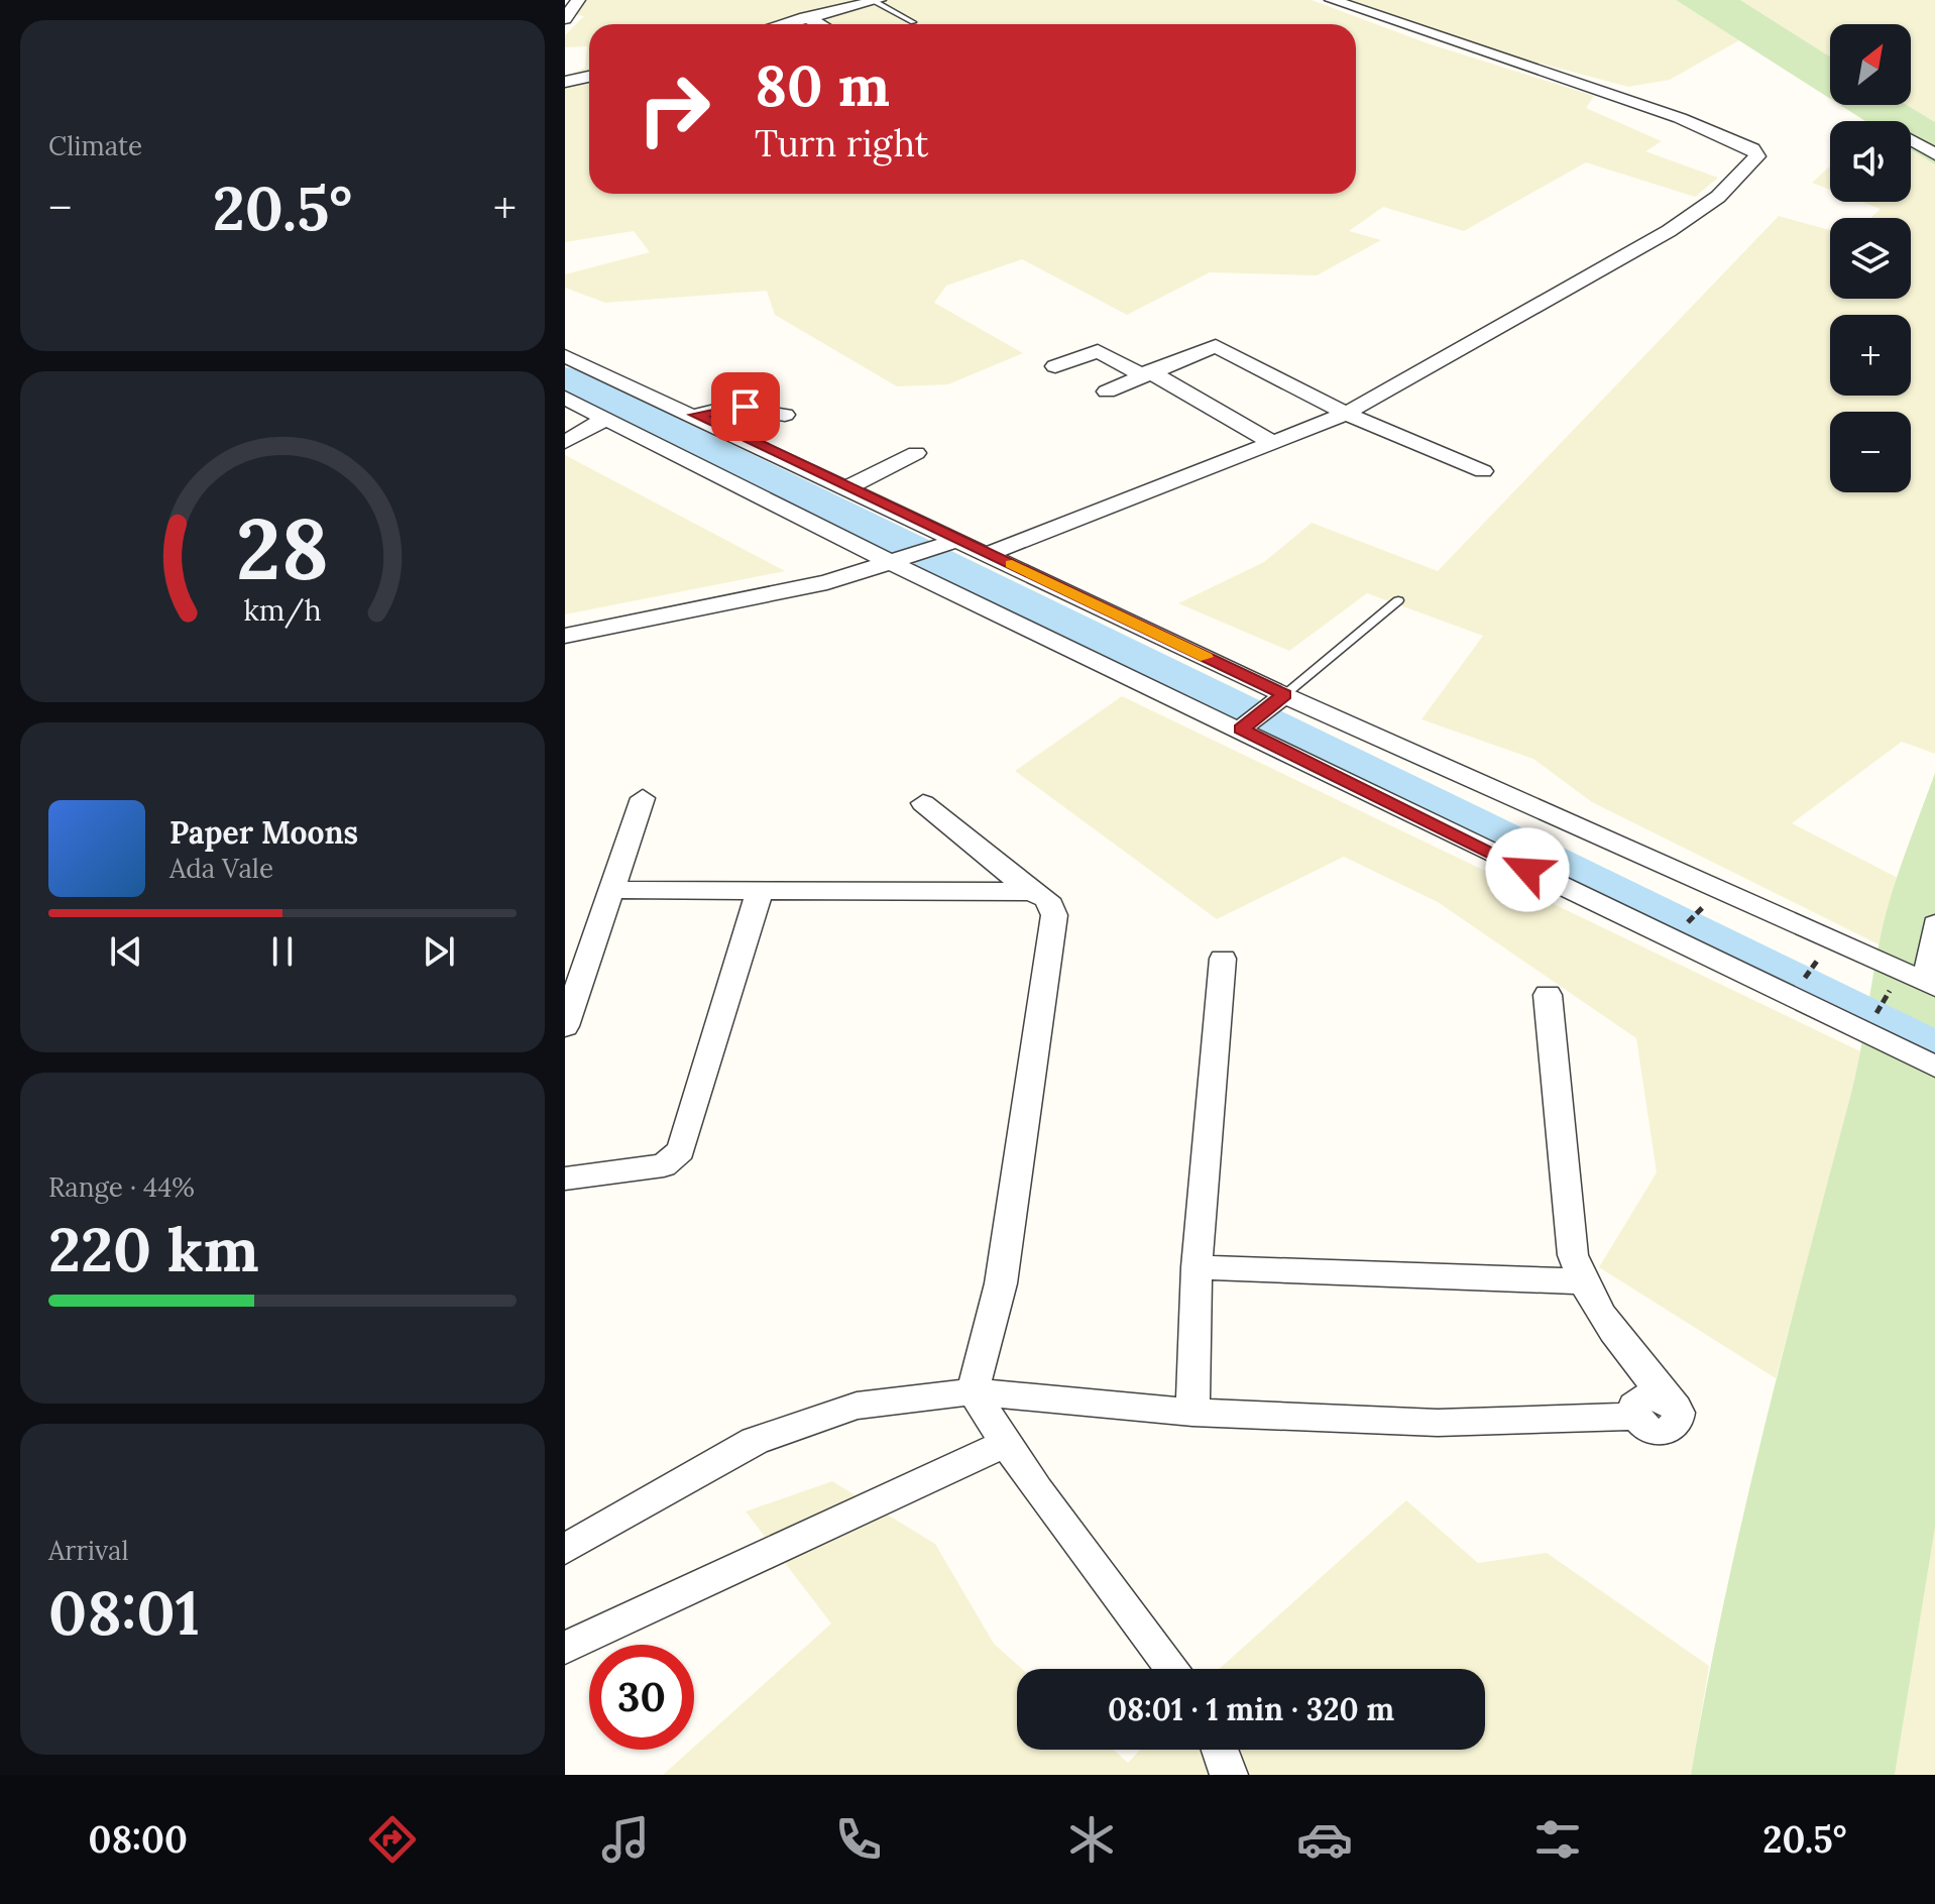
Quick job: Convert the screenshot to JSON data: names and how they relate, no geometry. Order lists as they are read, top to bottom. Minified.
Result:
{"north":"top right","page":{"tile":["Climate",["Range · 44%","220 km"],["Arrival","08:01"]],"map_buttons":["+","−"],"turn":["80 m","Turn right"],"heat":["−","20.5°","+"],"song":["Paper Moons","Ada Vale"],"limit":"30","trip":"08:01 · 1 min · 320 m","tabs":["08:00","20.5°"],"gauge":["28","km/h"]}}
